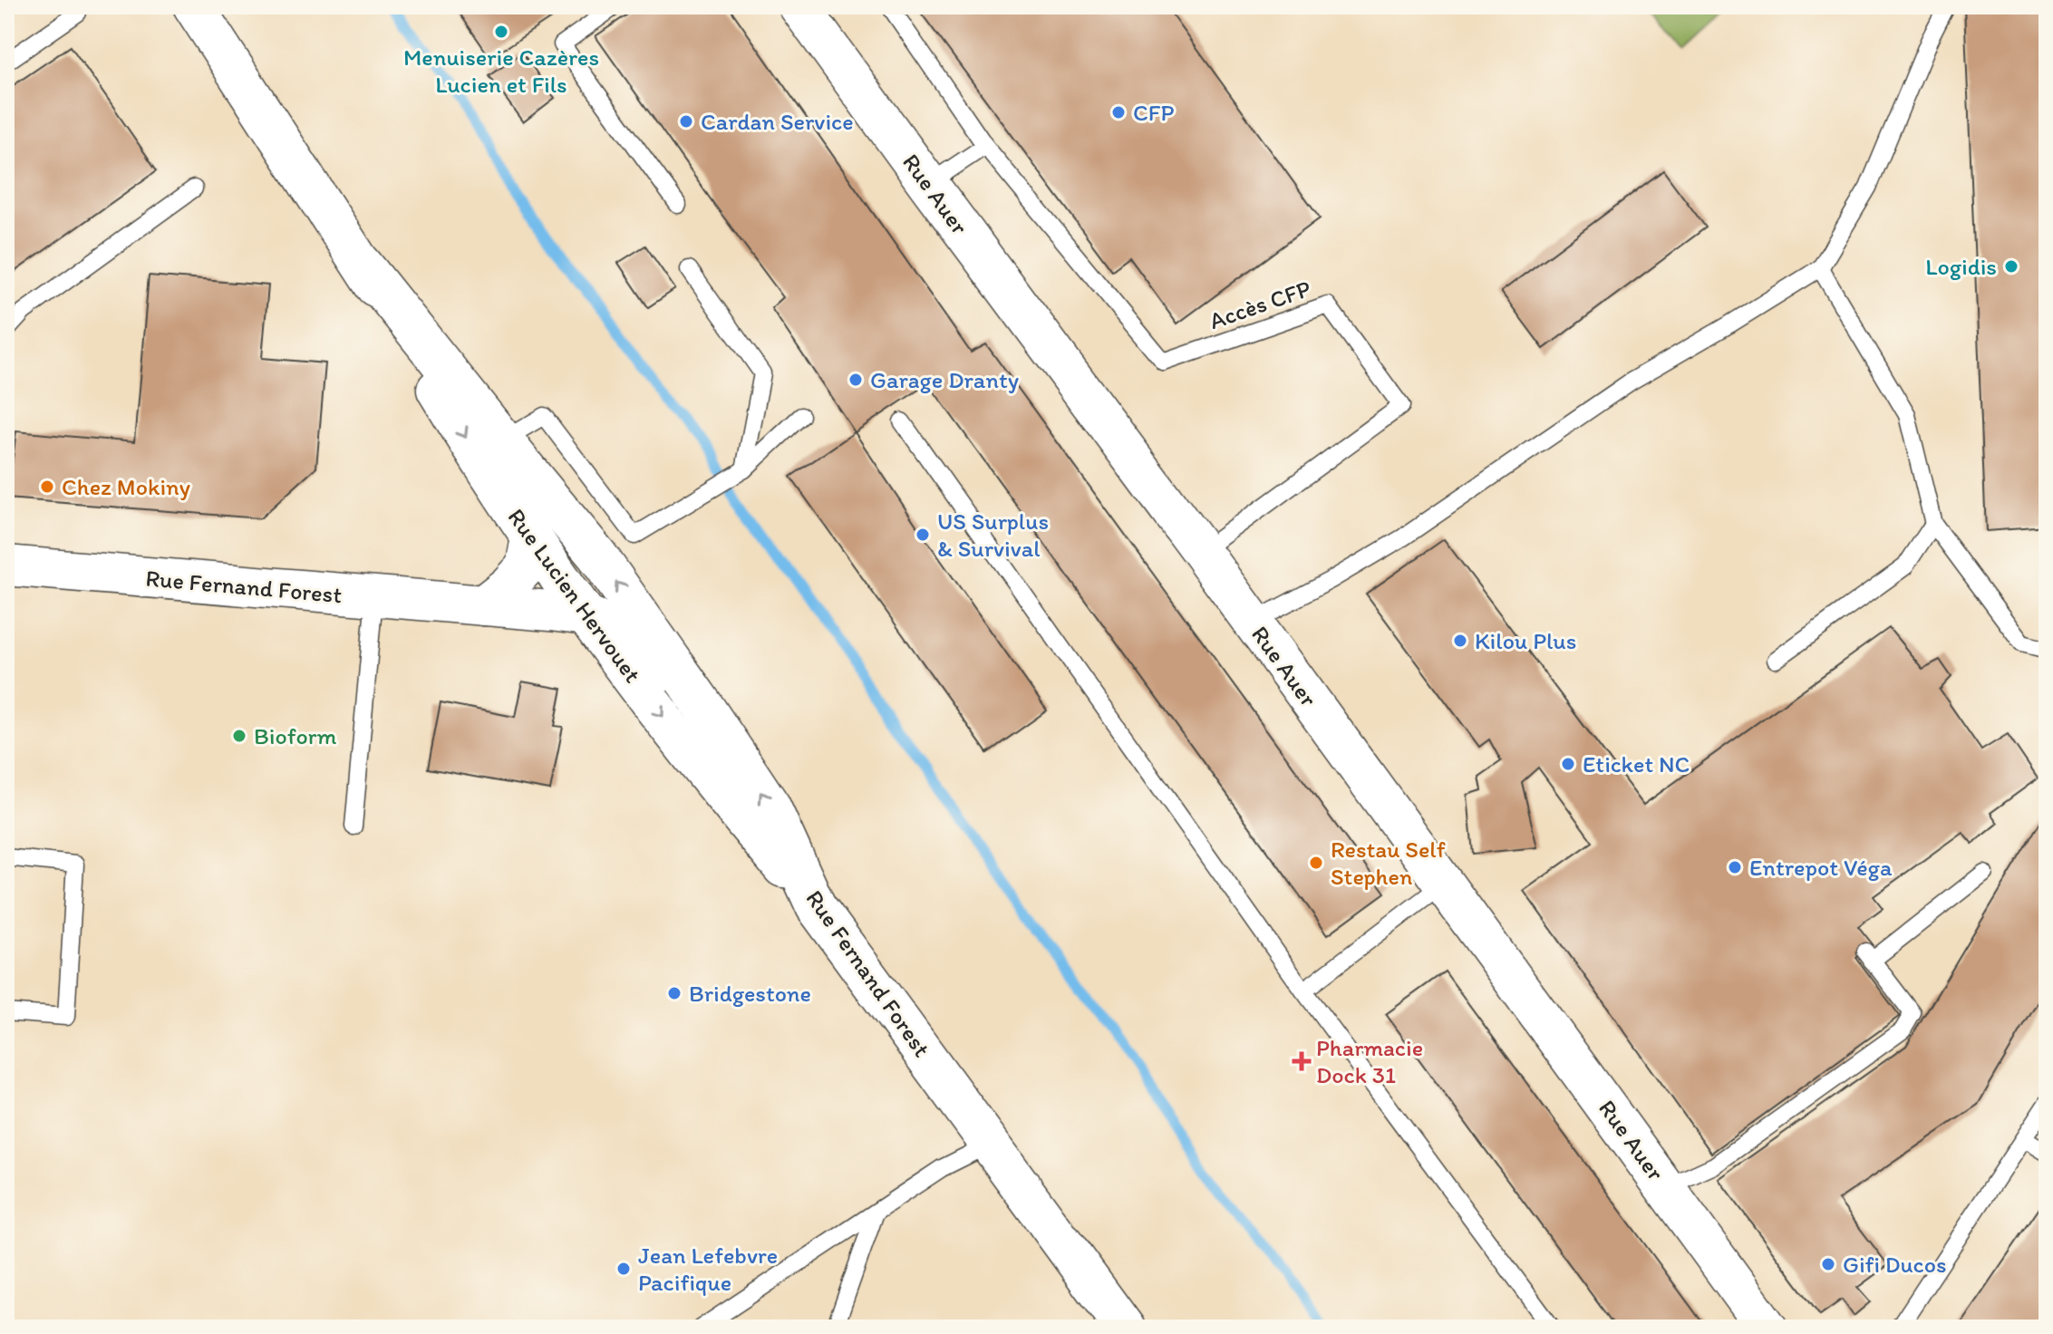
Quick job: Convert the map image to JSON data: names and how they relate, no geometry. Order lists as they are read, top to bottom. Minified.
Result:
{"streets":{"street":["Rue Auer","Rue Fernand Forest","Rue Lucien Hervouet"],"lane":["Accès CFP"]},"crossings":[["Rue Auer","Accès CFP"],["Rue Fernand Forest","Rue Lucien Hervouet"]],"places":{"other":["Menuiserie Cazères Lucien et Fils","CFP","Cardan Service","Logidis","Garage Dranty","Chez Mokiny","US Surplus & Survival","Kilou Plus","Bioform","Eticket NC","Restau Self Stephen","Entrepot Véga","Bridgestone","Gifi Ducos","Jean Lefebvre Pacifique"],"health":["Pharmacie Dock 31"]}}
